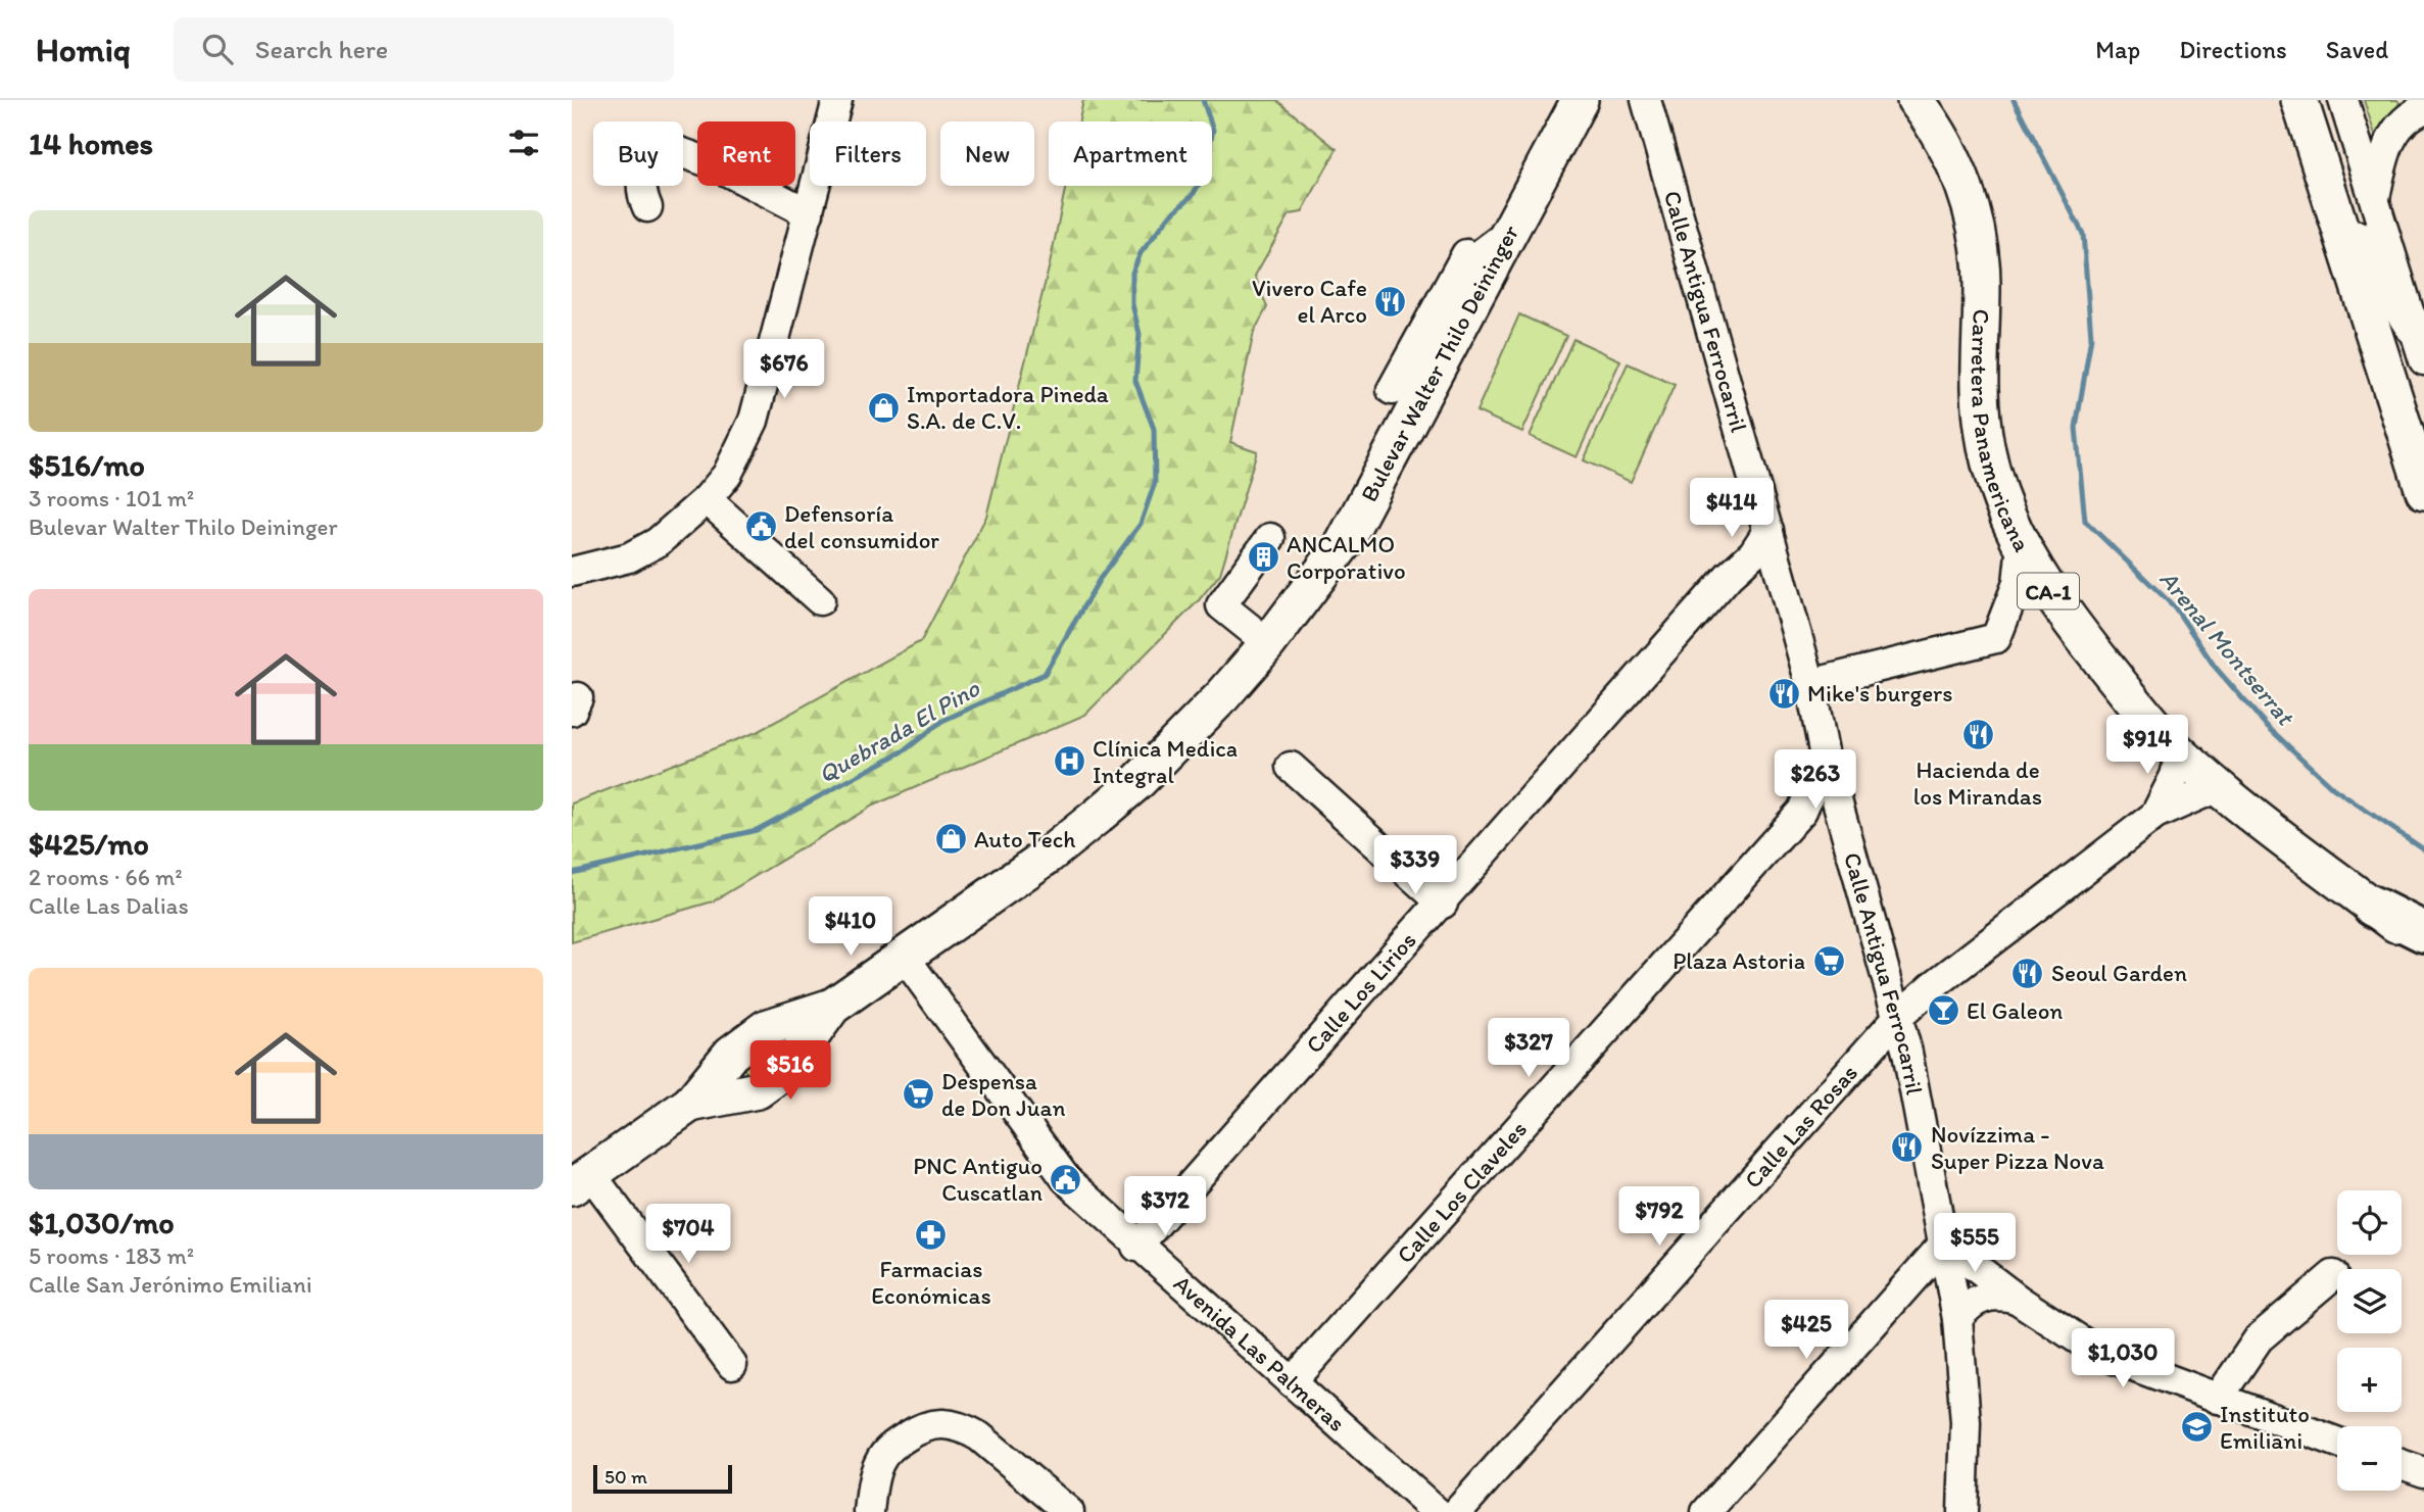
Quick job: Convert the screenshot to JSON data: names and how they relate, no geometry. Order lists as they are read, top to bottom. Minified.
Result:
{"streets":{"main road":["Bulevar Walter Thilo Deininger","Carretera Panamericana","CA-1"],"street":["Calle Antigua Ferrocarril","Calle Los Lirios","Calle Las Rosas","Calle Los Claveles","Avenida Las Palmeras"]},"crossings":[["Calle Antigua Ferrocarril","Calle Los Lirios"],["Calle Antigua Ferrocarril","Calle Las Rosas"],["Calle Antigua Ferrocarril","Calle Los Claveles"],["Bulevar Walter Thilo Deininger","Avenida Las Palmeras"],["Carretera Panamericana","Calle Las Rosas"],["Calle Los Lirios","Avenida Las Palmeras"],["Calle Los Claveles","Avenida Las Palmeras"]],"water":["Arenal Montserrat","Quebrada El Pino"],"places":{"restaurant":["Vivero Cafe el Arco","Mike's burgers","Hacienda de los Mirandas","Seoul Garden","Novízzima - Super Pizza Nova"],"shop":["Importadora Pineda S.A. de C.V.","Auto Tech"],"public building":["Defensoría del consumidor","PNC Antiguo Cuscatlan"],"building":["ANCALMO Corporativo"],"hospital":["Clínica Medica Integral"],"supermarket":["Plaza Astoria","Despensa de Don Juan"],"bar":["El Galeon"],"pharmacy":["Farmacias Económicas"],"school or university":["Instituto Emiliani"]},"scale_bar":"50 m","page":{"header":"Homiq","search":"Search here","nav":["Map","Directions","Saved"],"heading":"14 homes","chip":["Buy","Rent","Filters","New","Apartment"],"list":[{"name":"$516/mo","note":"3 rooms · 101 m² · Bulevar Walter Thilo Deininger"},{"name":"$425/mo","note":"2 rooms · 66 m² · Calle Las Dalias"},{"name":"$1,030/mo","note":"5 rooms · 183 m² · Calle San Jerónimo Emiliani"}],"price":["$676","$414","$914","$263","$339","$410","$327","$516","$372","$792","$704","$555","$425","$1,030"],"map_buttons":["+","−"],"scale":"50 m"}}
